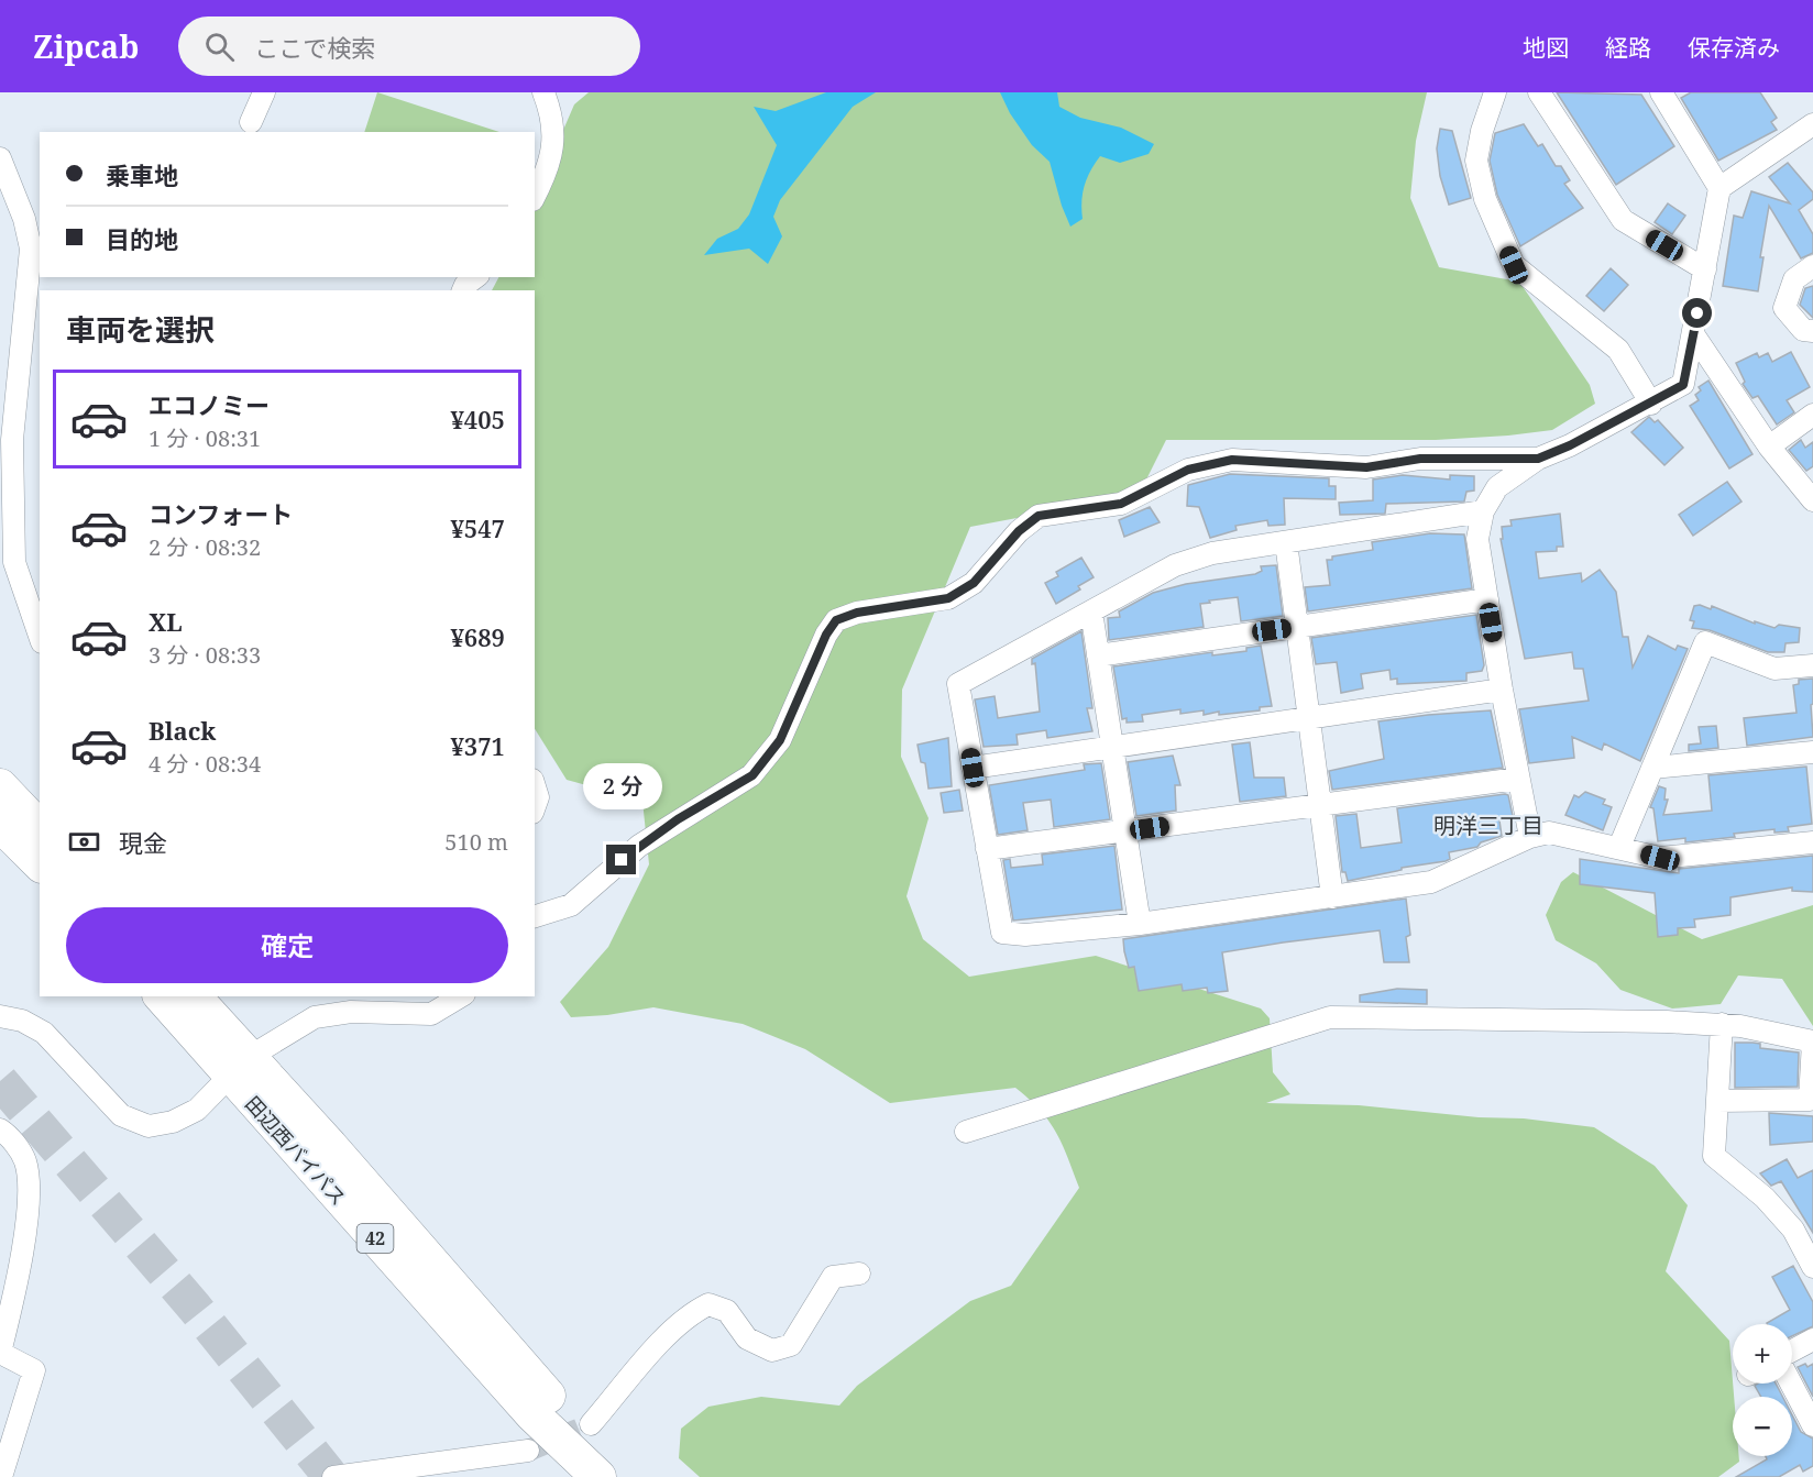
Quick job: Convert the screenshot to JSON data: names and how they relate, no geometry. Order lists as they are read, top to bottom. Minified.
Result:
{"streets":{"highway":["田辺西バイパス","42"]},"districts":["明洋三丁目"],"page":{"header":"Zipcab","search":"ここで検索","nav":["地図","経路","保存済み"],"banner":["乗車地","目的地"],"heading":"車両を選択","list":[{"name":"エコノミー","note":"1 分 · 08:31","value":"¥405"},{"name":"コンフォート","note":"2 分 · 08:32","value":"¥547"},{"name":"XL","note":"3 分 · 08:33","value":"¥689"},{"name":"Black","note":"4 分 · 08:34","value":"¥371"}],"bubble":"2 分","pay":["現金","510 m"],"buttons":"確定","map_buttons":["+","−"]}}
